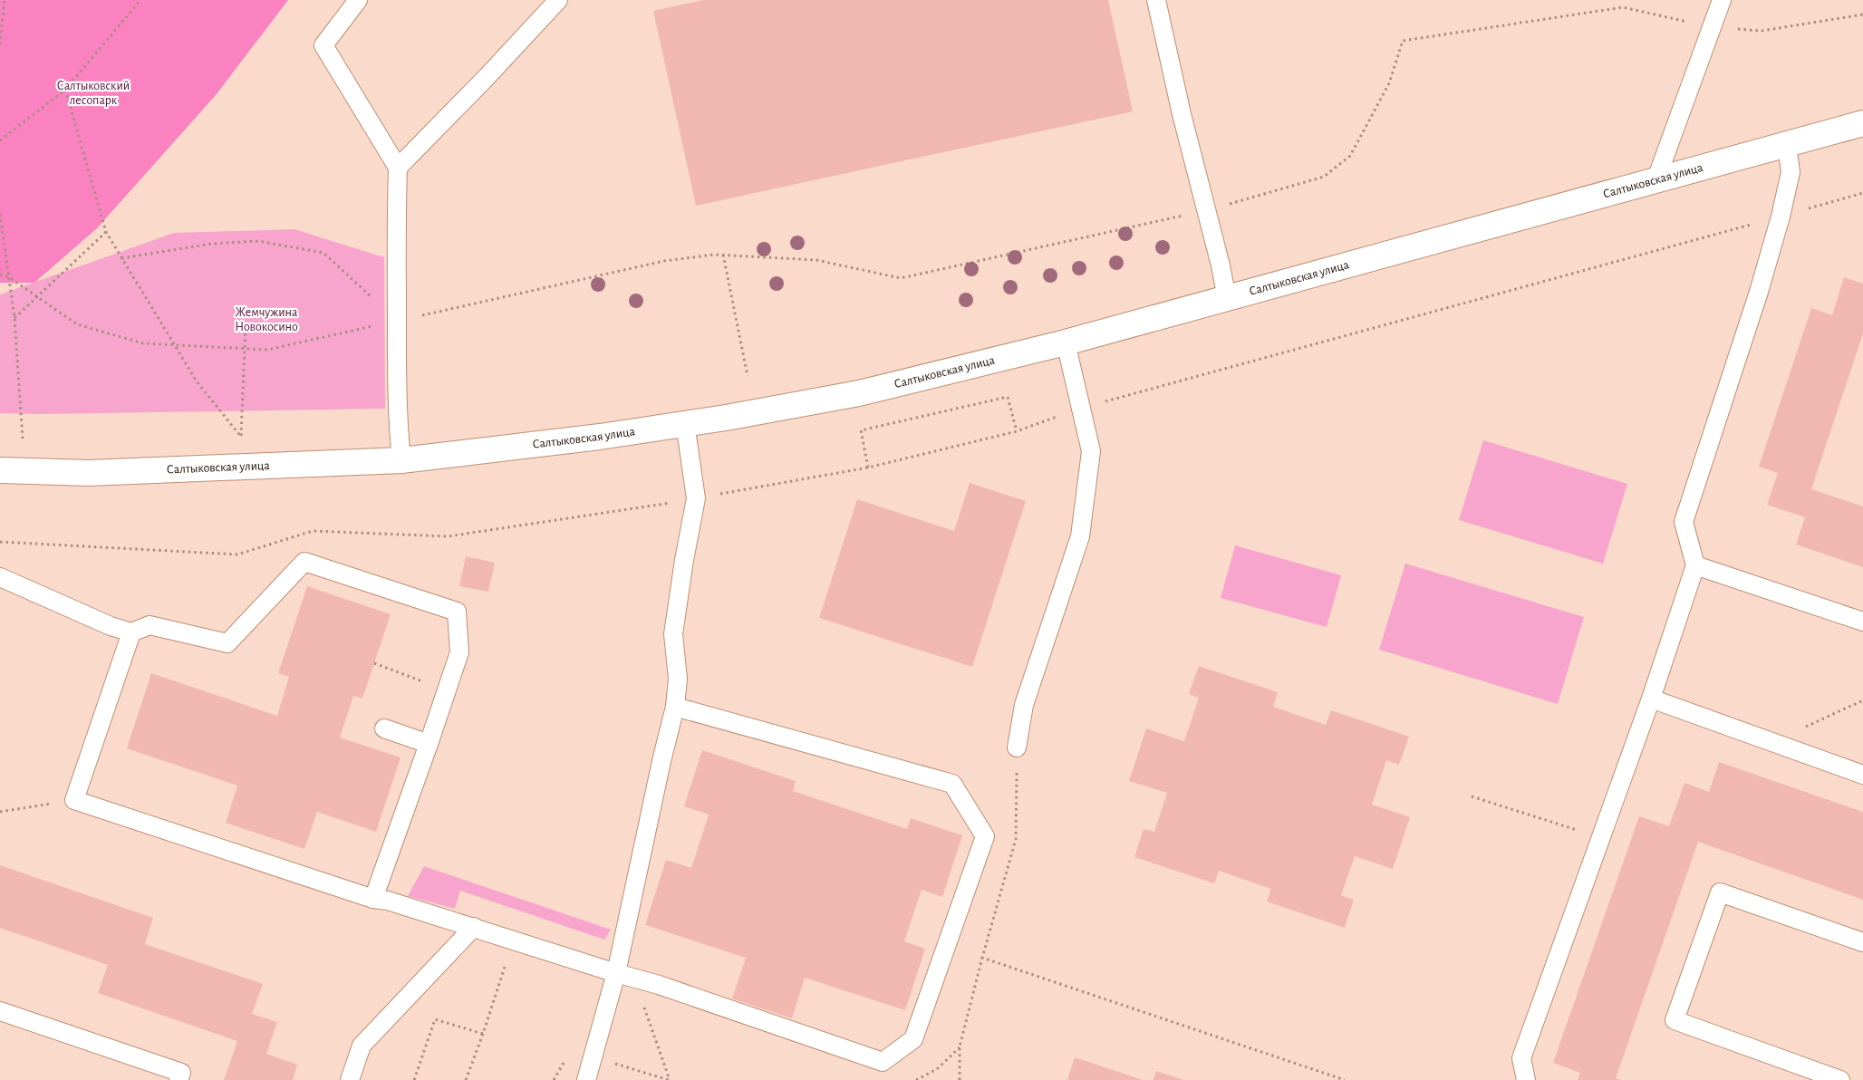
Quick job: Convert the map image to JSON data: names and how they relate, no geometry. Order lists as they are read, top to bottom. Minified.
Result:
{"streets":{"street":["Салтыковская улица"]},"parks":["Салтыковский лесопарк","Жемчужина Новокосино"]}
